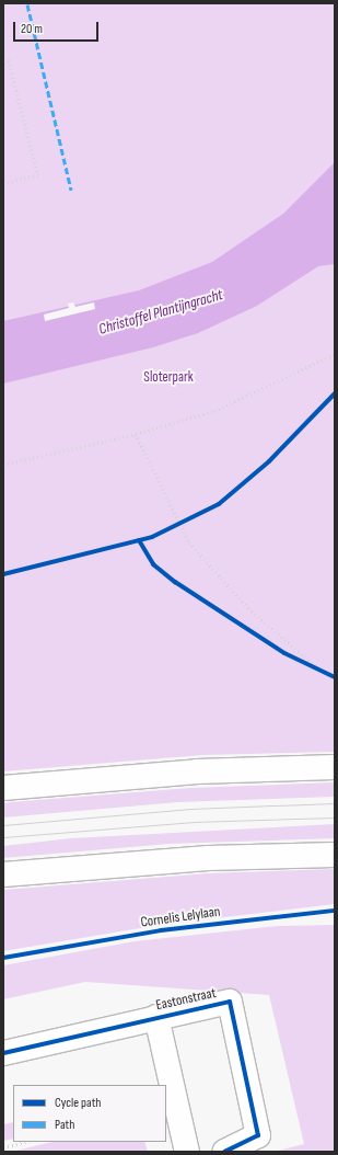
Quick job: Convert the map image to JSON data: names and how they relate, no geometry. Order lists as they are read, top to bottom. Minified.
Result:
{"streets":{"main road":["Eastonstraat"],"cycle path":["Cornelis Lelylaan"]},"water":["Christoffel Plantijngracht"],"parks":["Sloterpark"],"legend":["Cycle path","Path"],"scale_bar":"20 m"}
